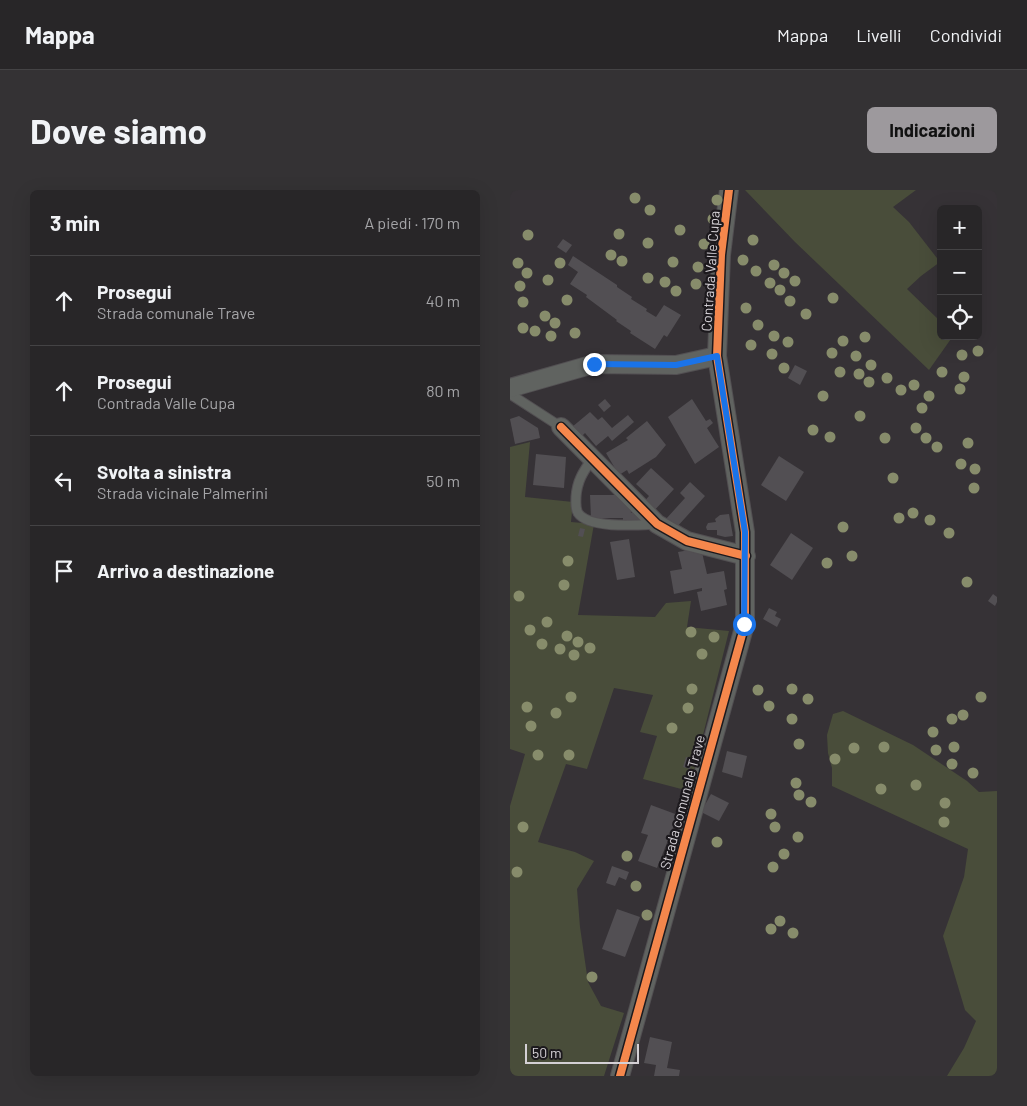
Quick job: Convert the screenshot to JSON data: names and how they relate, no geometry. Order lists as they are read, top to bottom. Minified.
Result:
{"streets":{"street":["Contrada Valle Cupa","Strada comunale Trave"]},"crossings":[["Contrada Valle Cupa","Strada comunale Trave"]],"scale_bar":"50 m","page":{"header":"Mappa","nav":["Mappa","Livelli","Condividi"],"buttons":"Indicazioni","title":"Dove siamo","heading":["3 min","A piedi · 170 m"],"map_buttons":["+","−"],"list":[["Prosegui","Strada comunale Trave","40 m"],["Prosegui","Contrada Valle Cupa","80 m"],["Svolta a sinistra","Strada vicinale Palmerini","50 m"],"Arrivo a destinazione"],"scale":"50 m"}}
